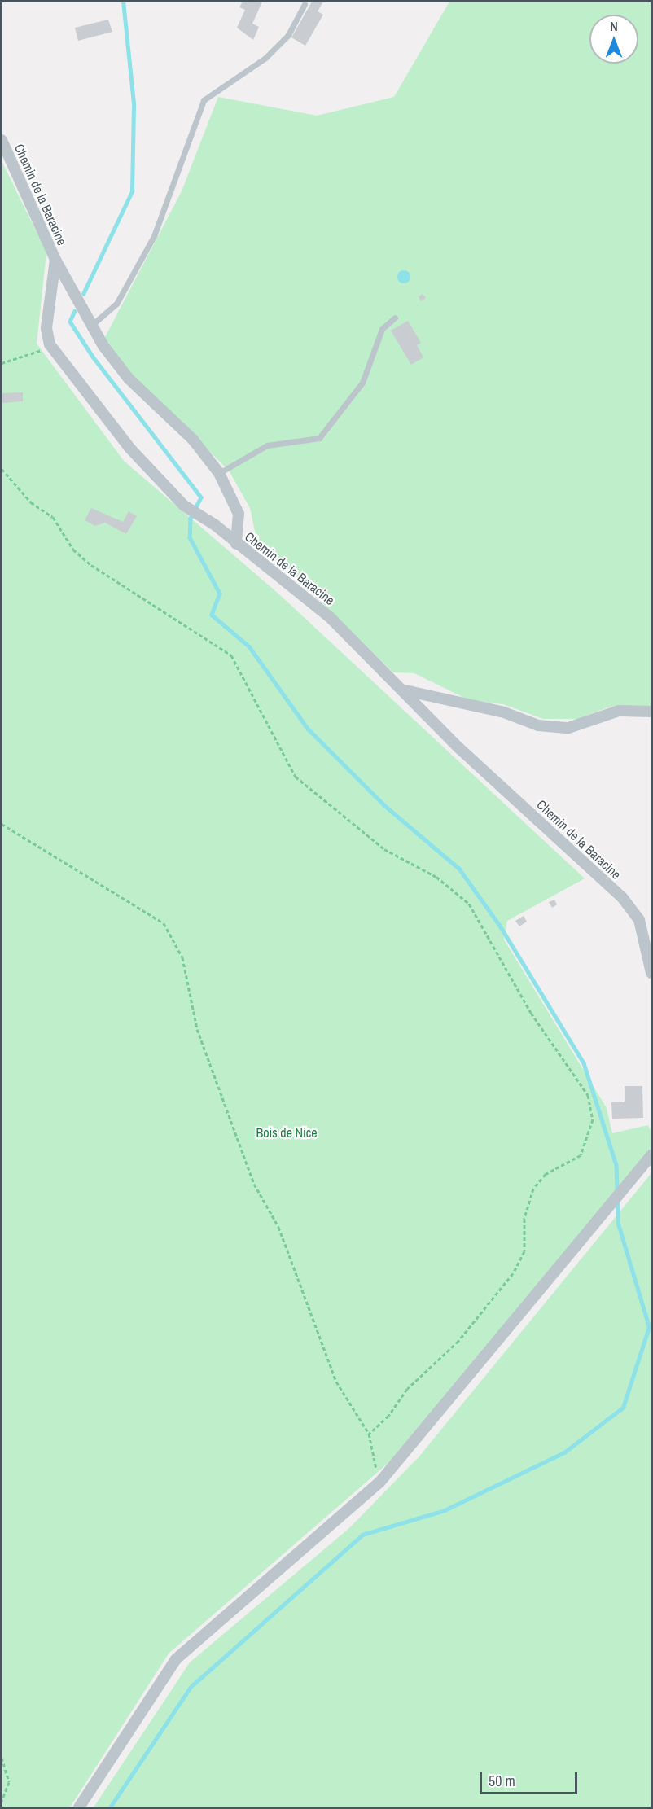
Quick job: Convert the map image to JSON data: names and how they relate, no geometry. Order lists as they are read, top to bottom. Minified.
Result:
{"streets":{"street":["Chemin de la Baracine"]},"parks":["Bois de Nice"],"scale_bar":"50 m","north":"top"}
